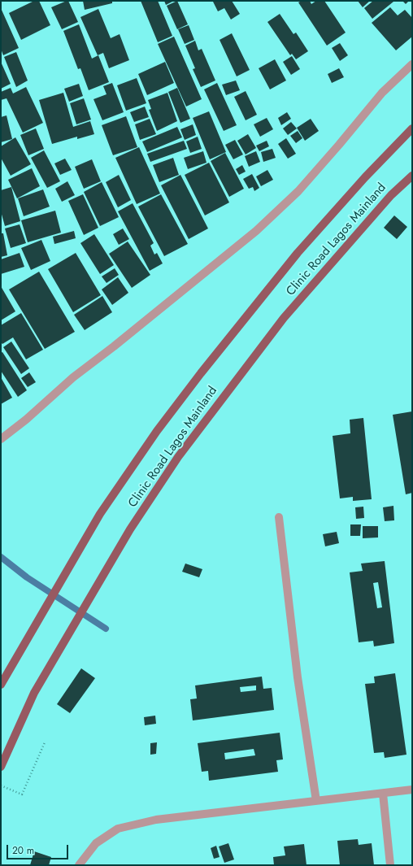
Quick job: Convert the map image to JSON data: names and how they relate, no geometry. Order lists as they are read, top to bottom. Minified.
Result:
{"streets":{"main road":["Clinic Road Lagos Mainland"]},"scale_bar":"20 m"}
